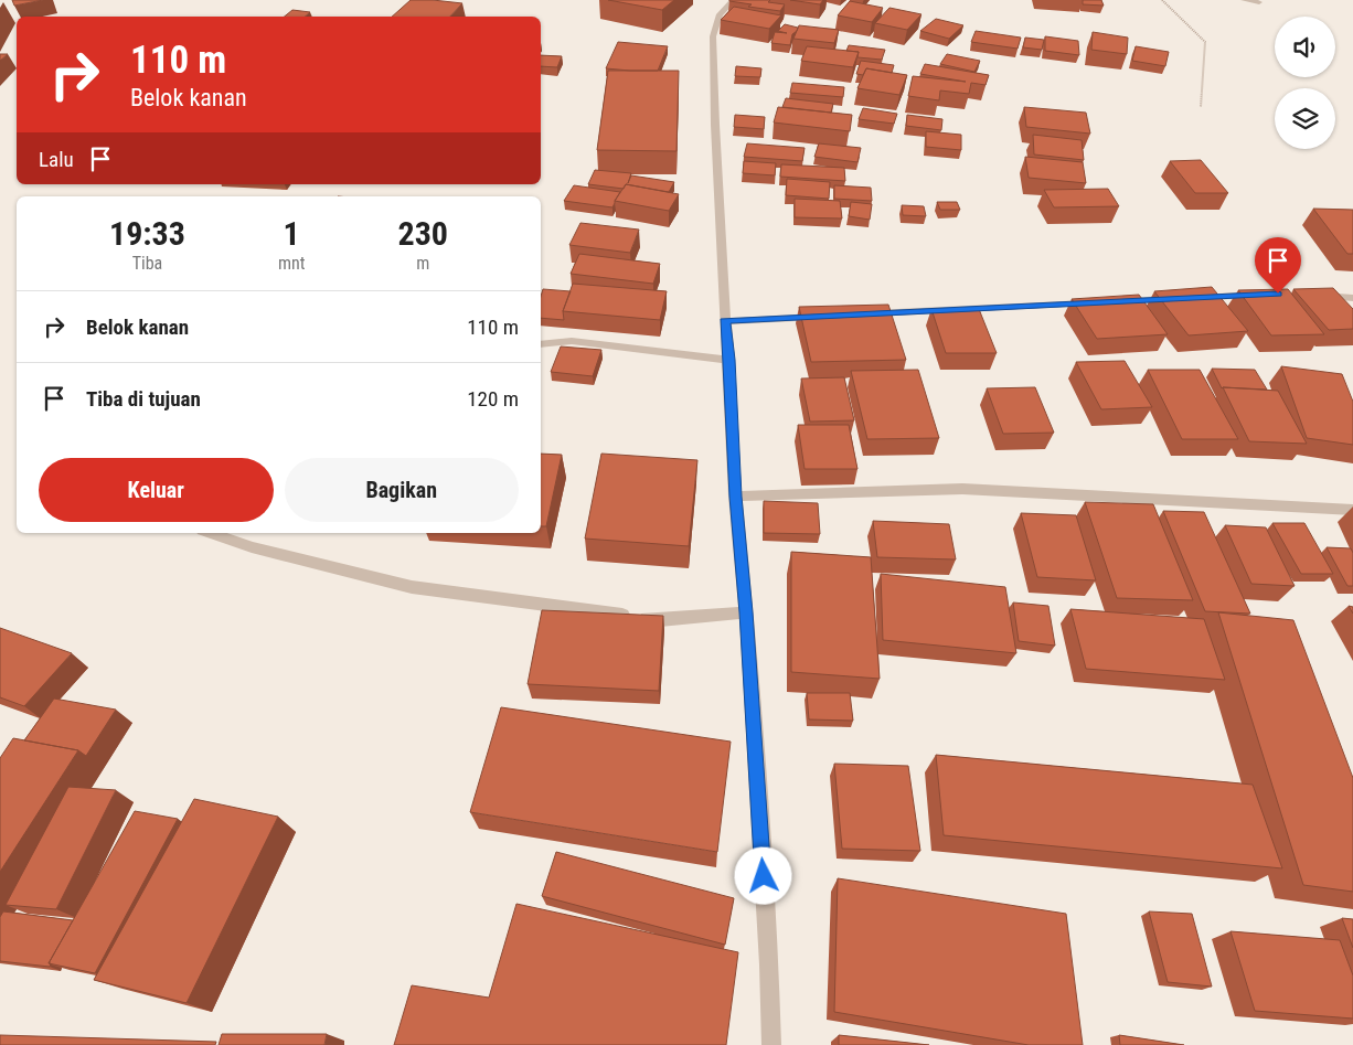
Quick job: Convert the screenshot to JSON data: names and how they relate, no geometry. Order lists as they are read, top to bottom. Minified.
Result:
{"page":{"turn":["110 m","Belok kanan"],"then":"Lalu","eta":["19:33","Tiba","1","mnt","230","m"],"list":[{"name":"Belok kanan","value":"110 m"},{"name":"Tiba di tujuan","value":"120 m"}],"buttons":["Keluar","Bagikan"]}}
